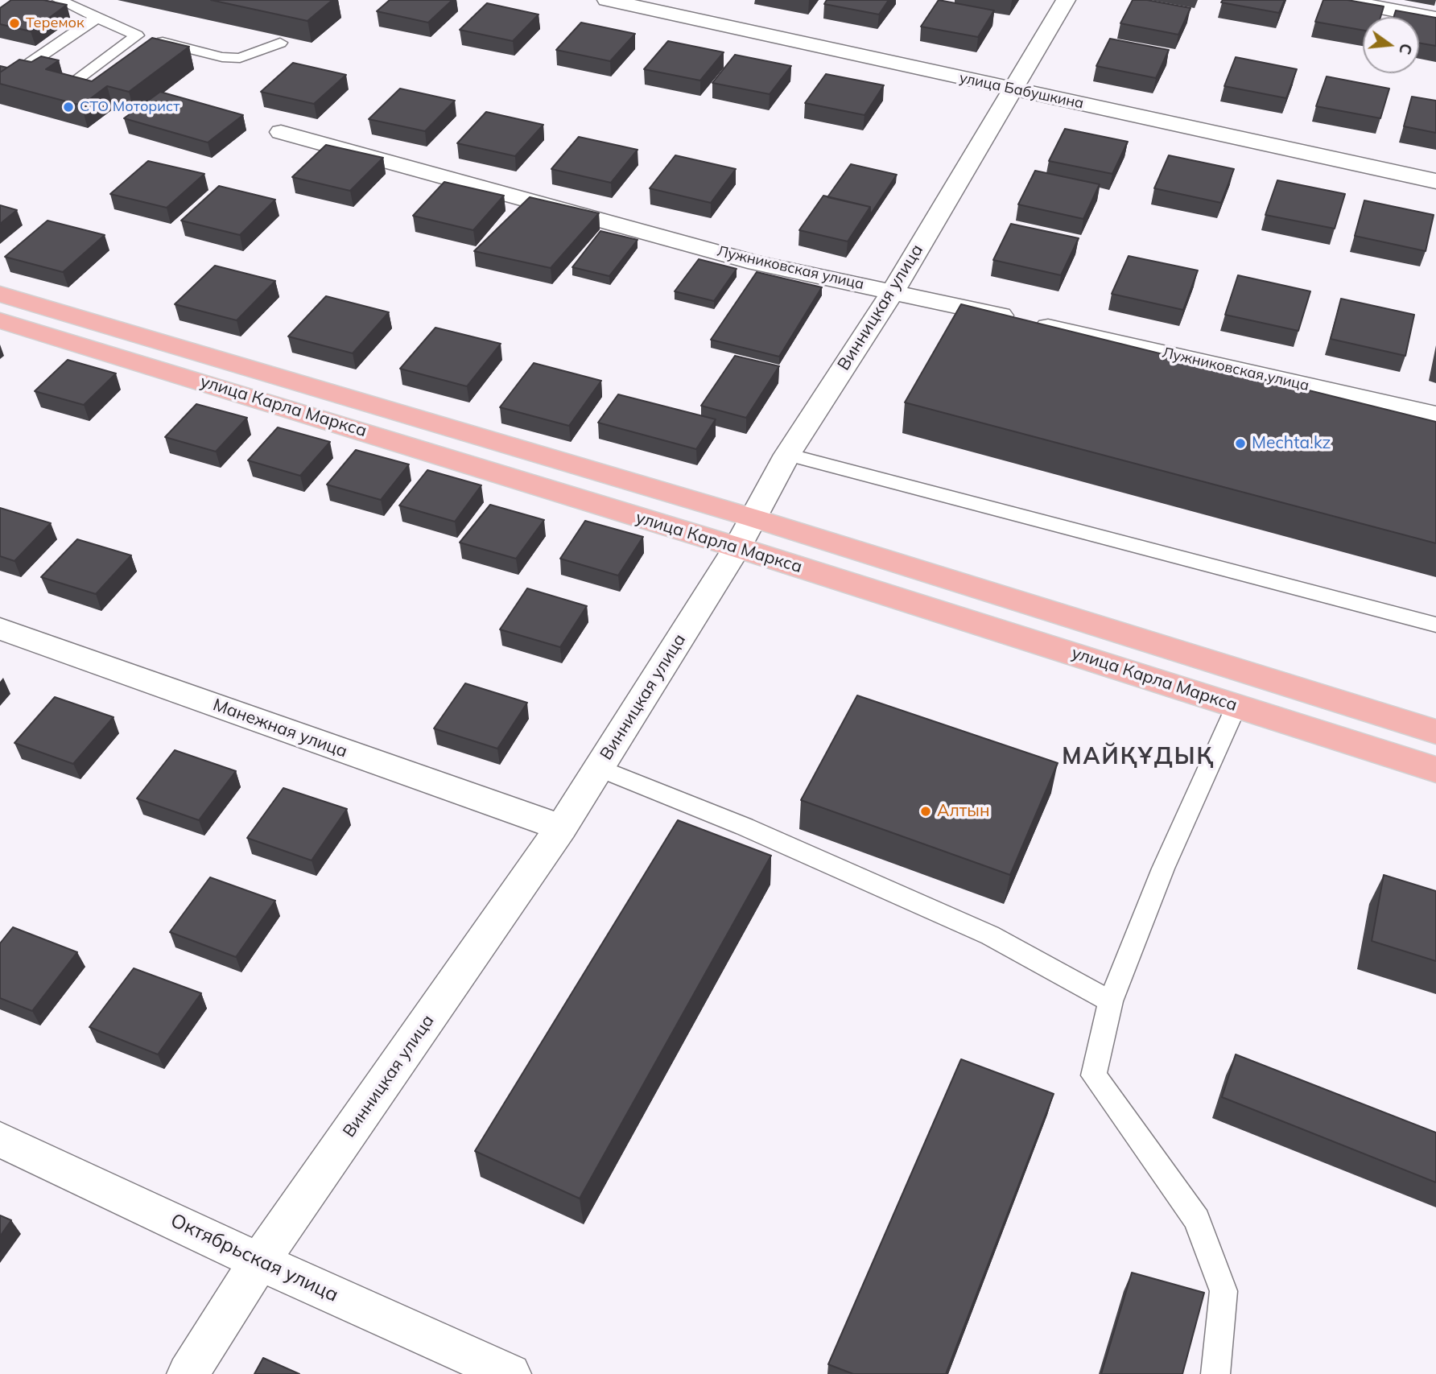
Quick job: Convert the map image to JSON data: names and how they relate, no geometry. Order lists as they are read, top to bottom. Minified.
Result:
{"streets":{"main road":["улица Карла Маркса"],"street":["улица Бабушкина","Лужниковская улица","Винницкая улица","Манежная улица","Октябрьская улица"]},"crossings":[["улица Бабушкина","Винницкая улица"],["Лужниковская улица","Винницкая улица"],["Винницкая улица","улица Карла Маркса"],["Винницкая улица","Манежная улица"],["Винницкая улица","Октябрьская улица"]],"districts":["МАЙҚҰДЫҚ"],"places":["Теремок","СТО Моторист","Mechta.kz","Алтын"],"north":"right"}
